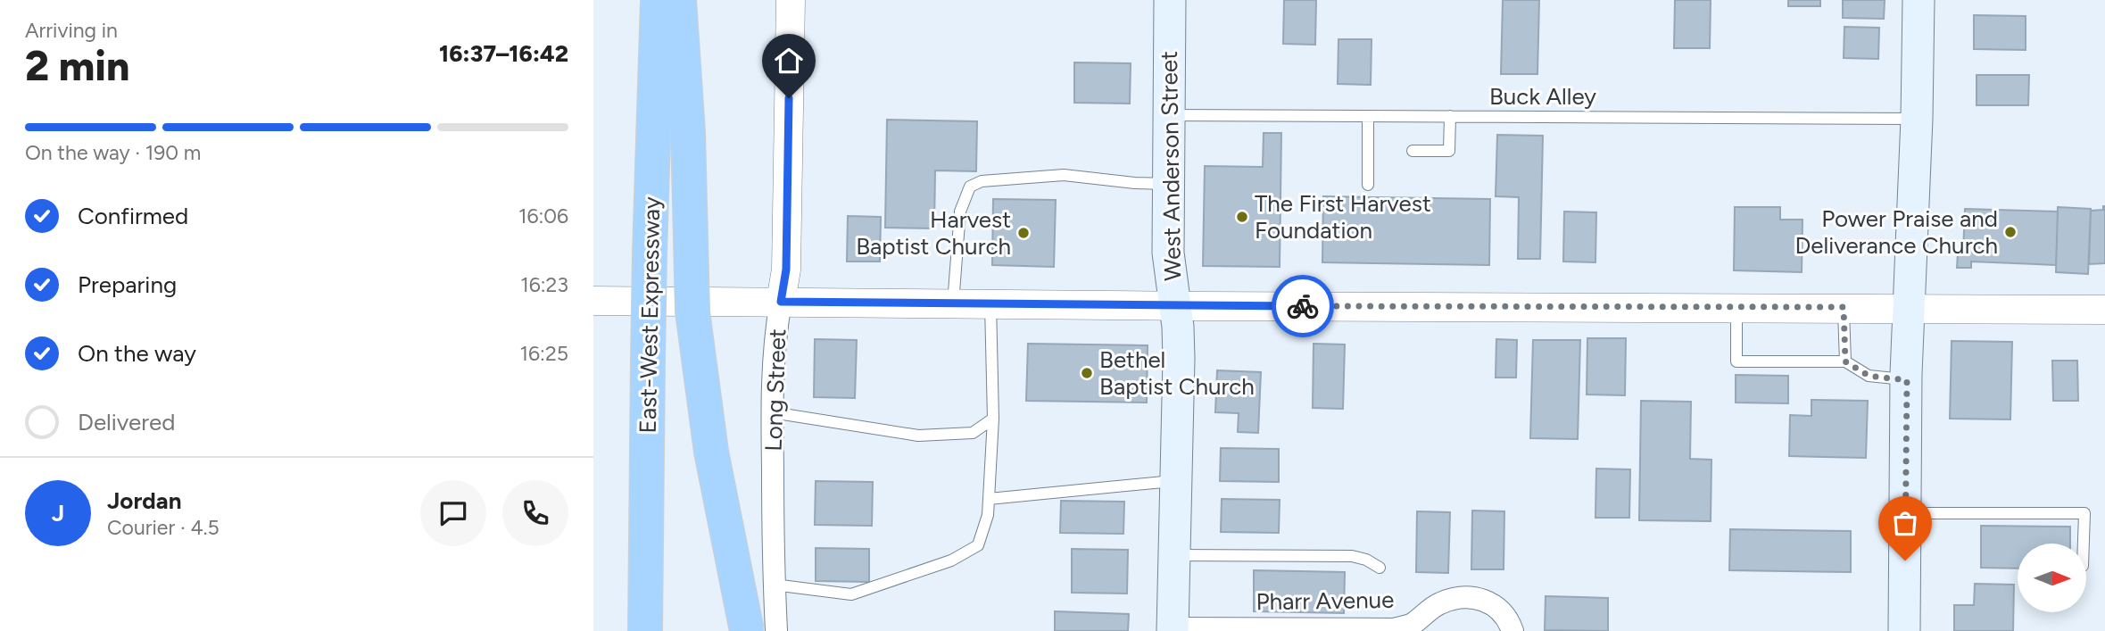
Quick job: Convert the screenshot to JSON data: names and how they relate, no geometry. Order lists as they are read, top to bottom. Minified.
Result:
{"streets":{"highway":["East-West Expressway"],"main road":["West Anderson Street"],"street":["Long Street","Pharr Avenue"],"lane":["Buck Alley"]},"crossings":[["Buck Alley","West Anderson Street"],["West Anderson Street","Pharr Avenue"]],"places":["The First Harvest Foundation","Power Praise and Deliverance Church","Harvest Baptist Church","Bethel Baptist Church"],"north":"right","page":{"heading":["2 min","Arriving in","16:37–16:42"],"panel":["Jordan","Courier · 4.5"],"bar":"On the way · 190 m","list":[["Confirmed","16:06"],["Preparing","16:23"],["On the way","16:25"],"Delivered"],"round":"J"}}
